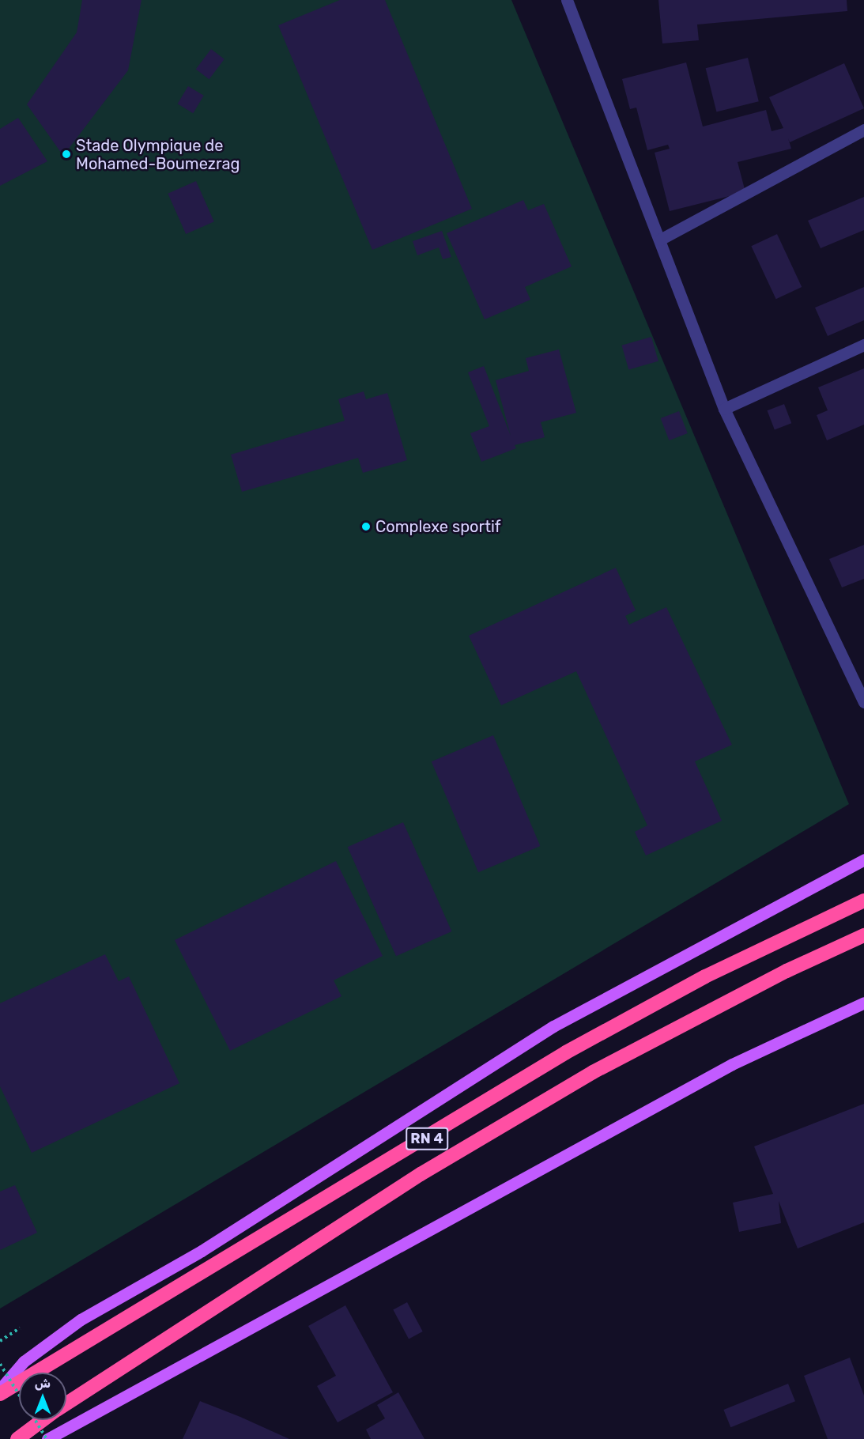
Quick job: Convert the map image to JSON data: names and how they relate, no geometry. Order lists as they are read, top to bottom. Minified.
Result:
{"streets":{"highway":["RN 4"]},"places":["Stade Olympique de Mohamed-Boumezrag","Complexe sportif"],"north":"top"}
